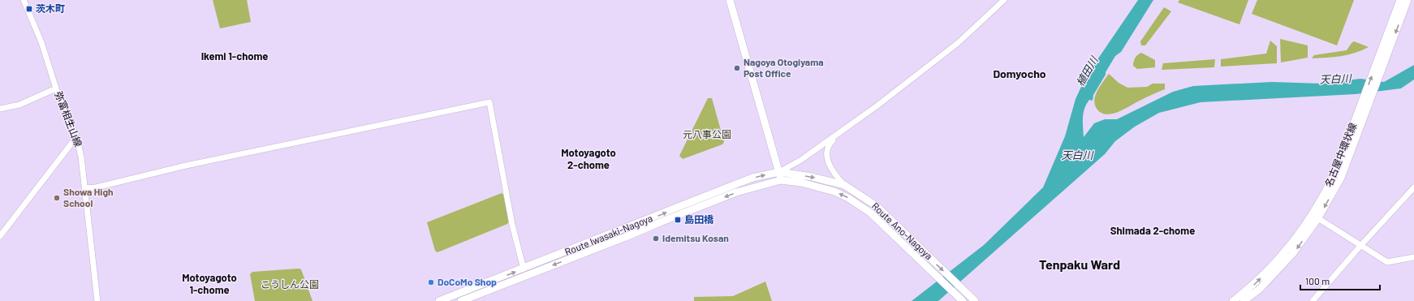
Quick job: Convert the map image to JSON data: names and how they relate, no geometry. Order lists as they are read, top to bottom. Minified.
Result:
{"streets":{"main road":["名古屋中環状線","Route Ano-Nagoya","Route Iwasaki-Nagoya"],"street":["弥富相生山線"]},"crossings":[["Route Ano-Nagoya","Route Iwasaki-Nagoya"]],"districts":["Ikemi 1-chome","Domyocho","Motoyagoto 2-chome","Shimada 2-chome","Tenpaku Ward","Motoyagoto 1-chome"],"water":["植田川","天白川"],"parks":["元八事公園","こうしん公園"],"places":{"transit":["茨木町","島田橋"],"other":["Nagoya Otogiyama Post Office","Showa High School","Idemitsu Kosan","DoCoMo Shop"]},"scale_bar":"100 m"}
